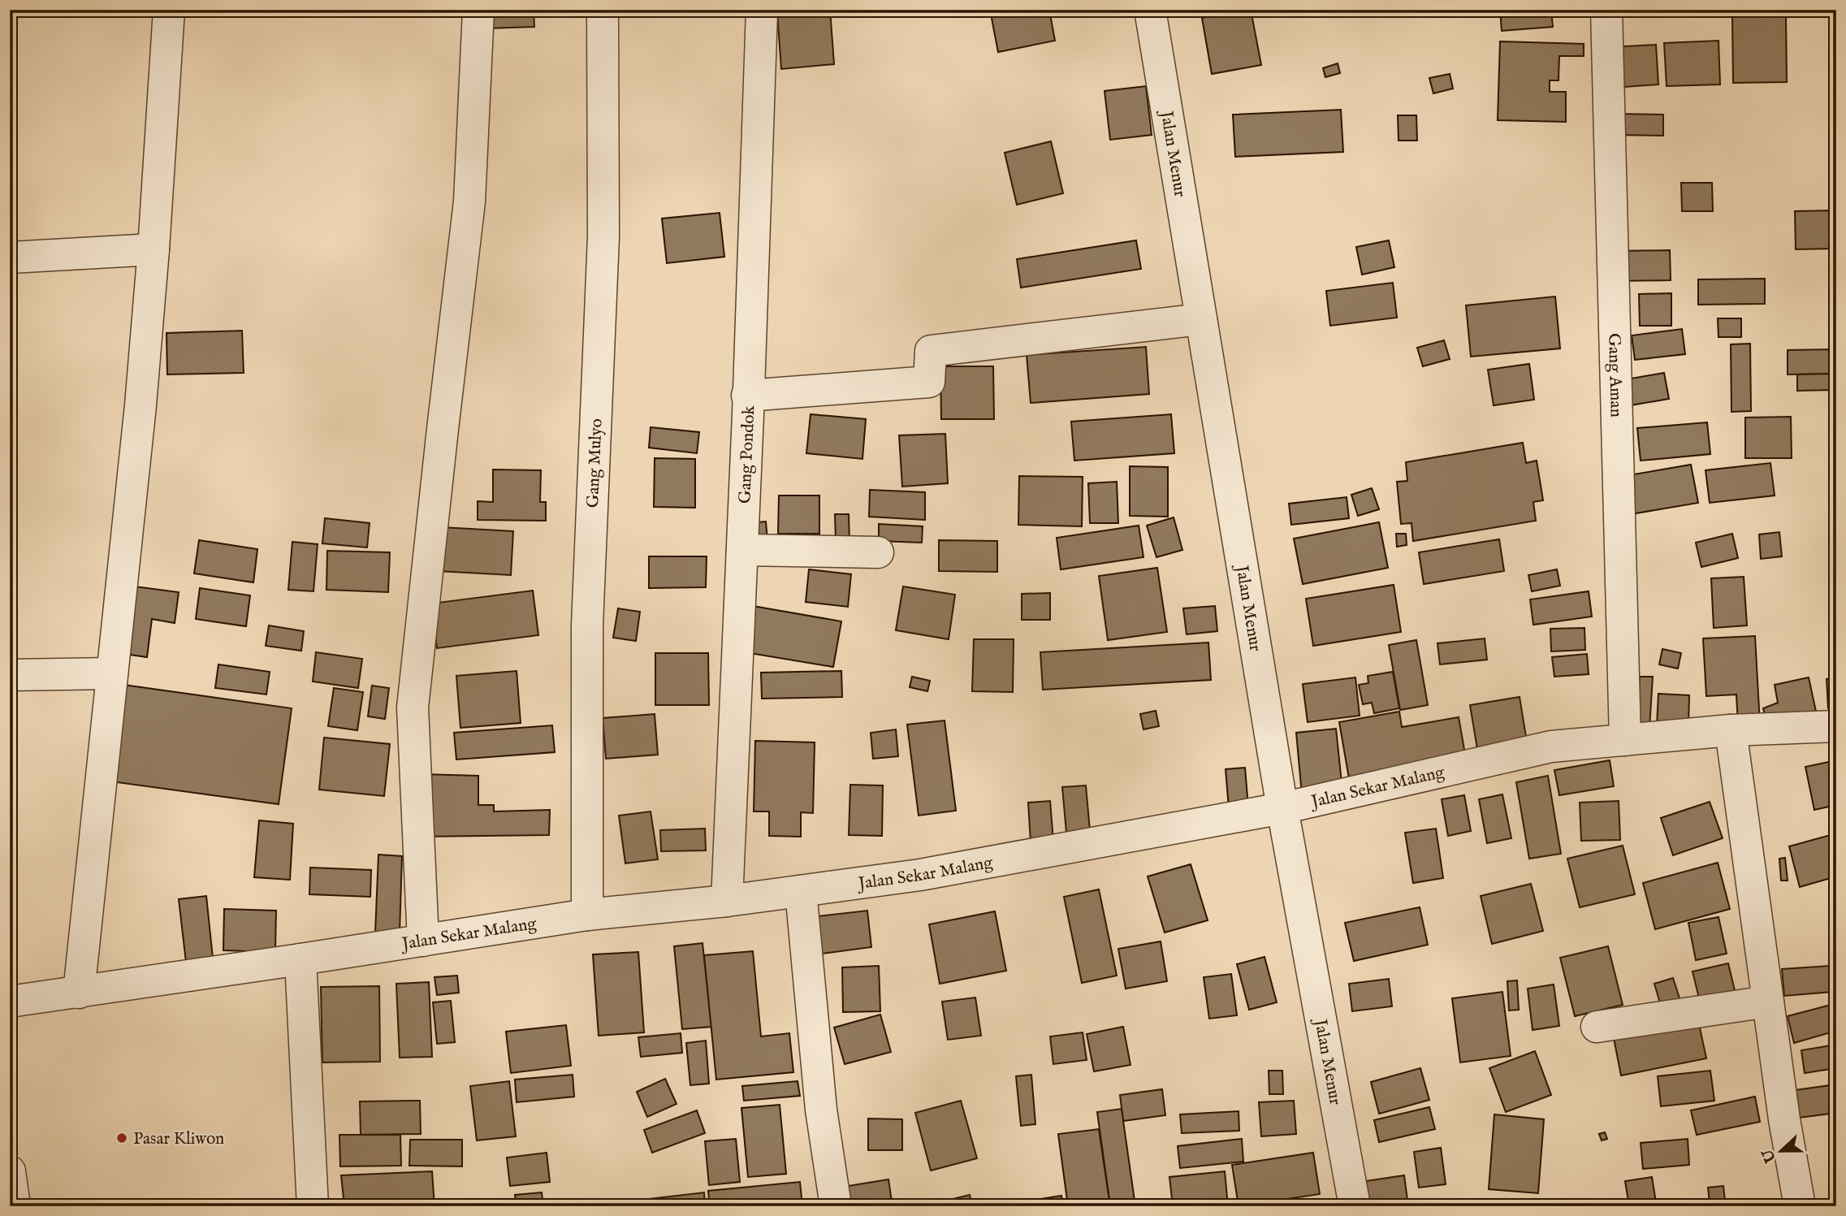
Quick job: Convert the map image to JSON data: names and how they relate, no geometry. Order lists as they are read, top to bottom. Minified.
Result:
{"streets":{"street":["Jalan Menur","Gang Aman","Gang Pondok","Gang Mulyo","Jalan Sekar Malang"]},"crossings":[["Jalan Menur","Jalan Sekar Malang"],["Gang Aman","Jalan Sekar Malang"],["Gang Pondok","Jalan Sekar Malang"],["Gang Mulyo","Jalan Sekar Malang"]],"places":["Pasar Kliwon"],"north":"left"}
